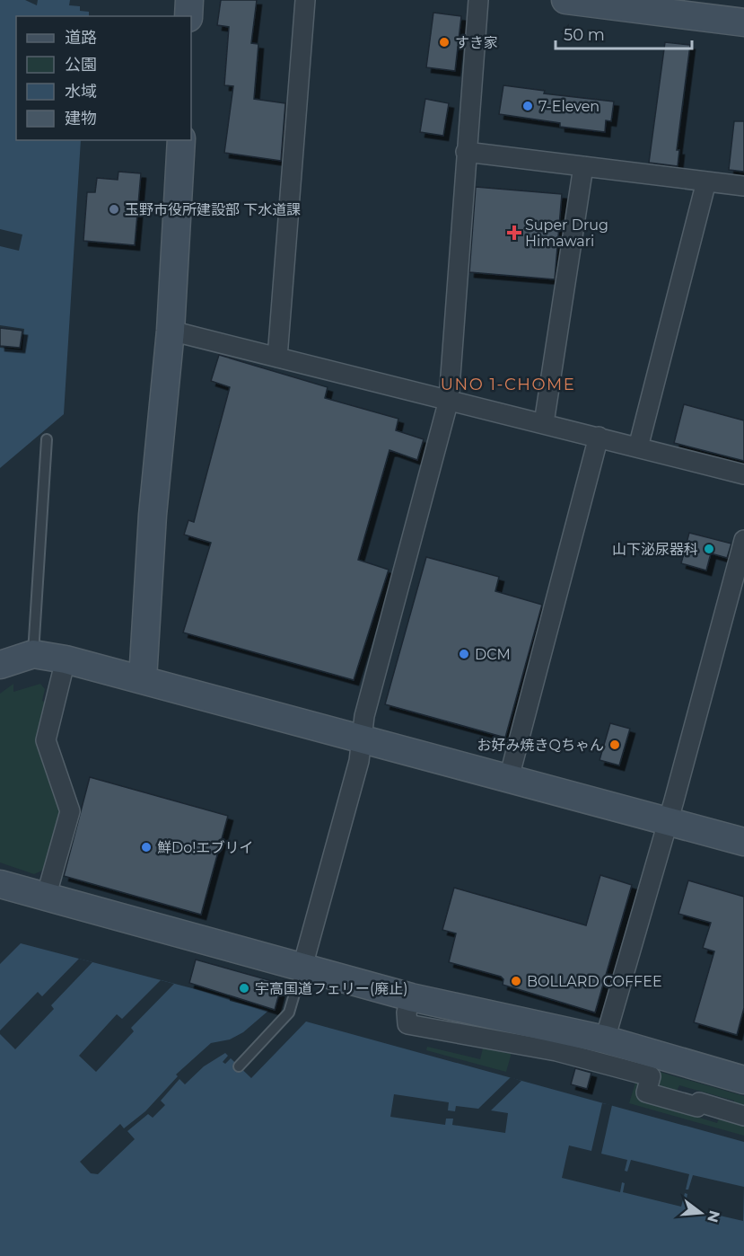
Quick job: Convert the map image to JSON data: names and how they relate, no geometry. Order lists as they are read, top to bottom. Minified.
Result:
{"districts":["UNO 1-CHOME"],"places":{"other":["すき家","7-Eleven","玉野市役所建設部 下水道課","山下泌尿器科","DCM","お好み焼きQちゃん","鮮Do!エブリイ","BOLLARD COFFEE","宇高国道フェリー(廃止)"],"health":["Super Drug Himawari"]},"legend":["道路","公園","水域","建物"],"scale_bar":"50 m","north":"right"}
